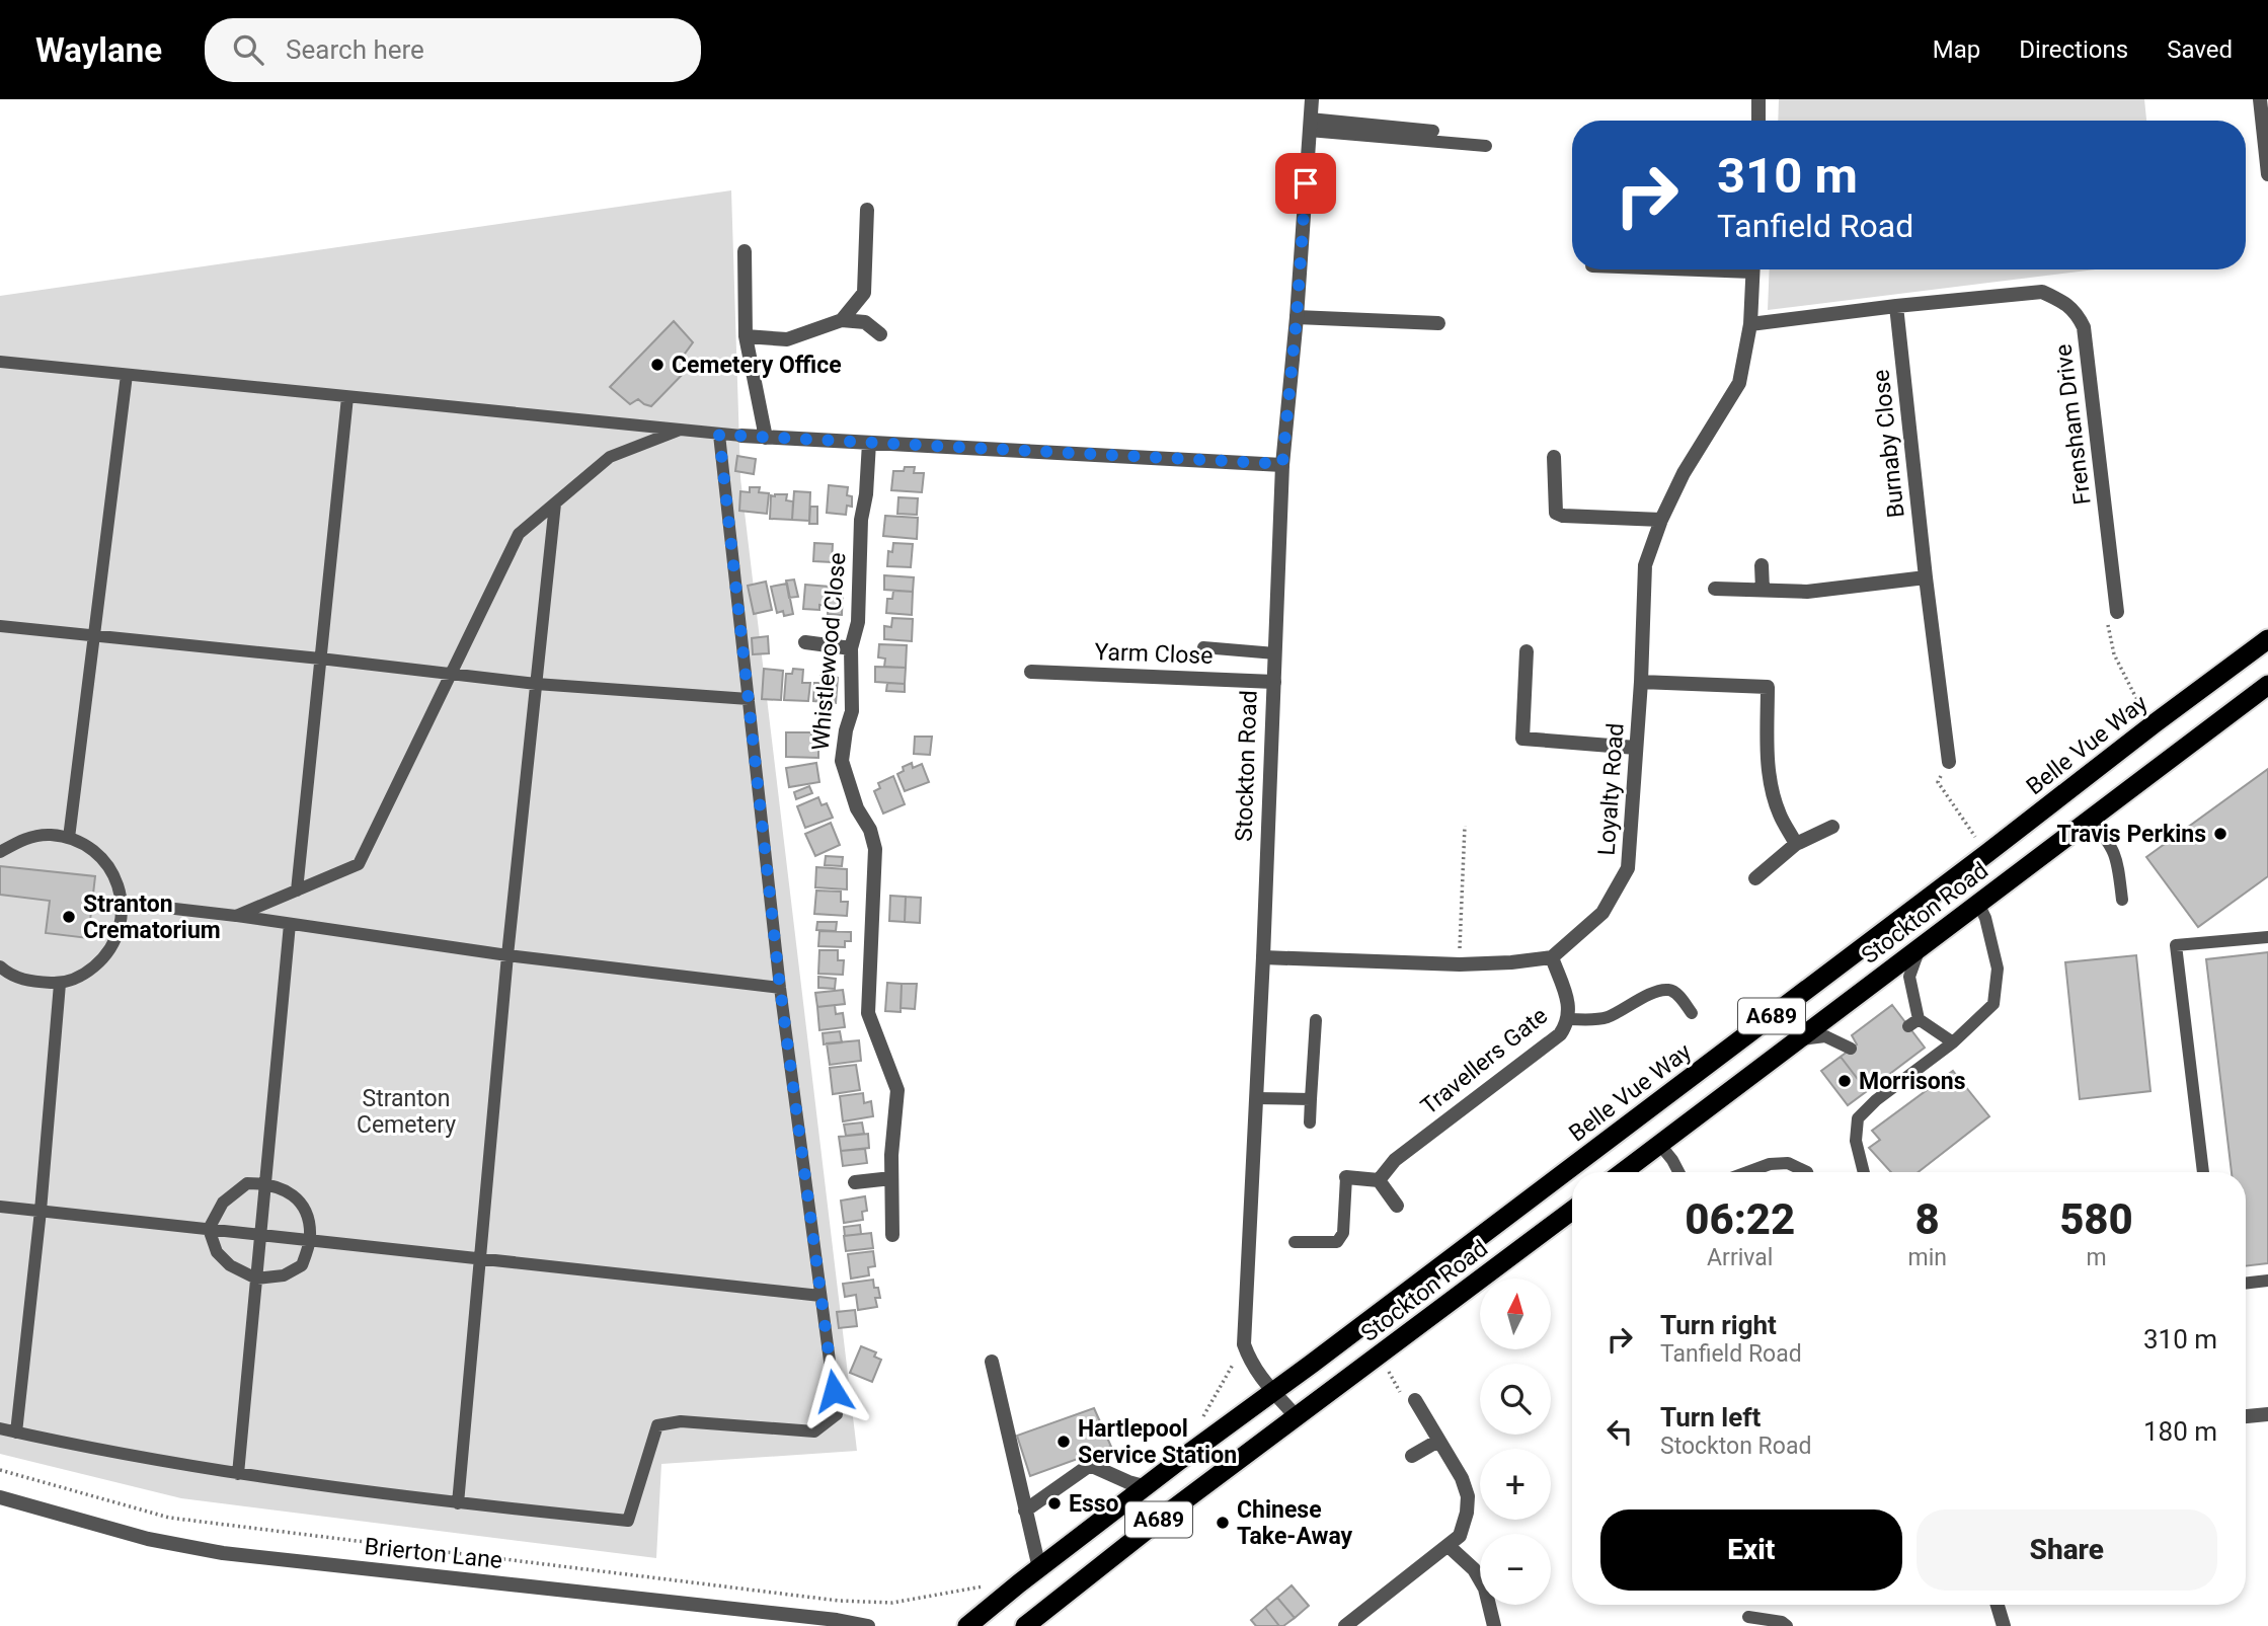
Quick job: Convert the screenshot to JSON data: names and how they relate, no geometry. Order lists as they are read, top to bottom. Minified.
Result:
{"streets":{"highway":["Belle Vue Way","Stockton Road","A689"],"street":["Frensham Drive","Burnaby Close","Whistlewood Close","Yarm Close","Loyalty Road","Travellers Gate","Brierton Lane"]},"crossings":[["Frensham Drive","Burnaby Close"],["Frensham Drive","Loyalty Road"],["Yarm Close","Stockton Road"],["Belle Vue Way","Stockton Road"],["Loyalty Road","Travellers Gate"]],"parks":["Stranton Cemetery"],"places":["Cemetery Office","Travis Perkins","Stranton Crematorium","Morrisons","Hartlepool Service Station","Esso","Chinese Take-Away"],"north":"top","page":{"header":"Waylane","search":"Search here","nav":["Map","Directions","Saved"],"turn":["310 m","Tanfield Road"],"eta":["06:22","Arrival","8","min","580","m"],"map_buttons":["+","−"],"list":[{"name":"Turn right","note":"Tanfield Road","value":"310 m"},{"name":"Turn left","note":"Stockton Road","value":"180 m"}],"buttons":["Exit","Share"]}}
